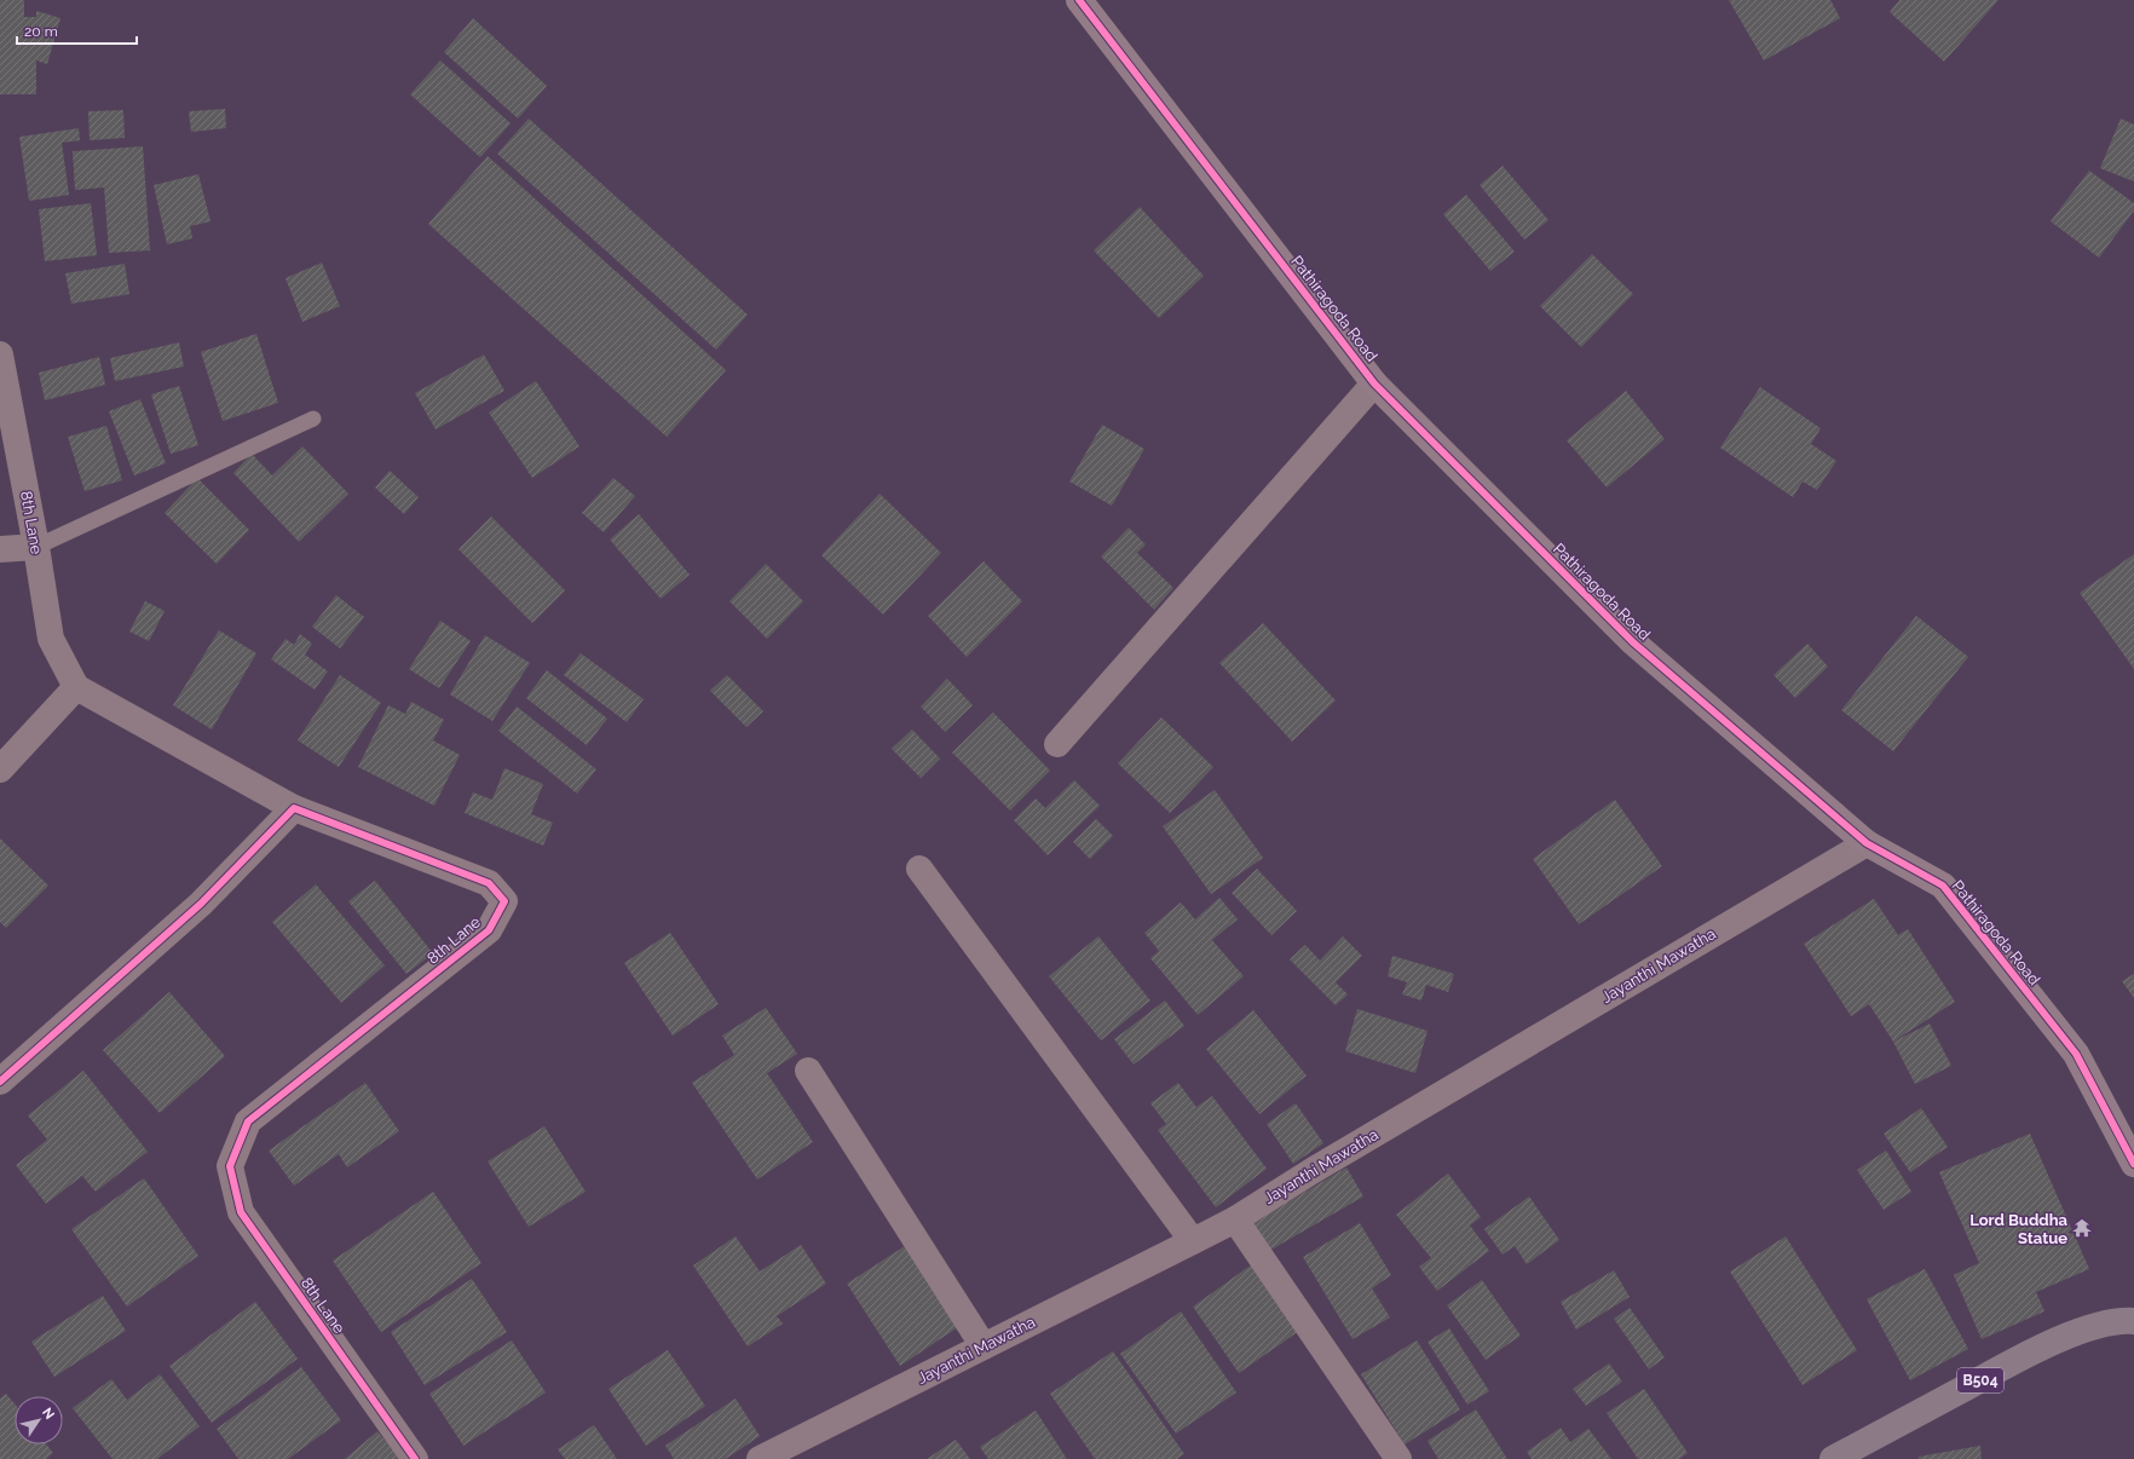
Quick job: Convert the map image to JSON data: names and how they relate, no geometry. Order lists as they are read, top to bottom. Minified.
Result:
{"streets":{"main road":["B504"],"street":["Pathiragoda Road","8th Lane","Jayanthi Mawatha"]},"crossings":[["Pathiragoda Road","Jayanthi Mawatha"]],"places":{"temple":["Lord Buddha Statue"]},"scale_bar":"20 m","north":"top right"}
